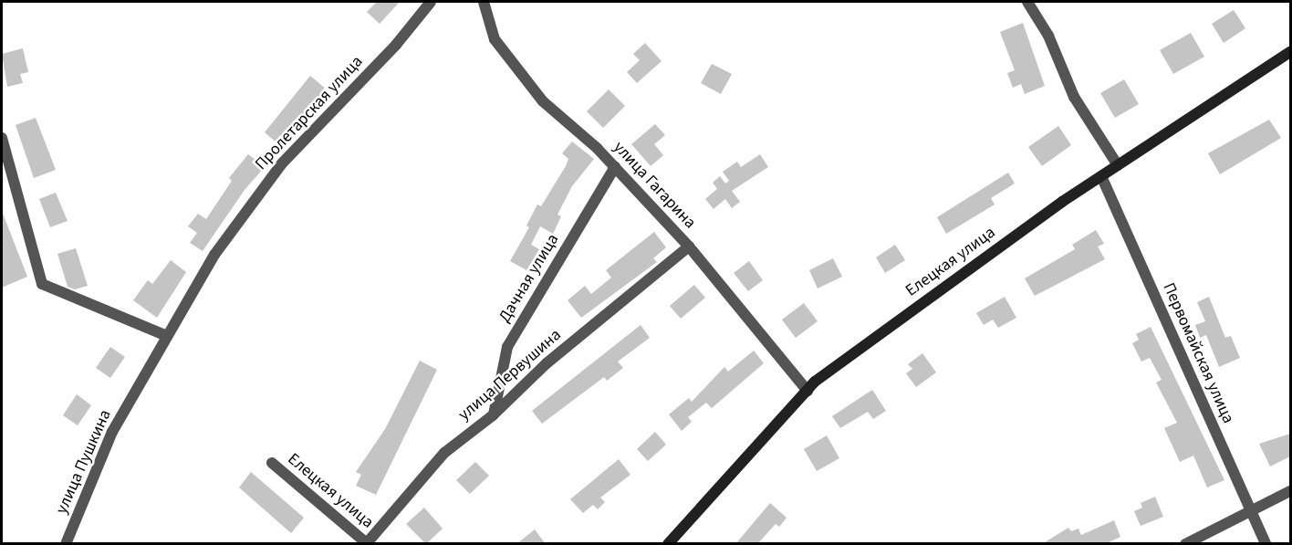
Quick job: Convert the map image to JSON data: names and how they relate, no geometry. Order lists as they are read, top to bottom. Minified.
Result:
{"streets":{"main road":["Елецкая улица"],"street":["Пролетарская улица","улица Гагарина","Дачная улица","Первомайская улица","улица Первушина","улица Пушкина"]},"crossings":[["Пролетарская улица","улица Пушкина"],["улица Гагарина","Елецкая улица"],["улица Гагарина","Дачная улица"],["улица Гагарина","улица Первушина"],["Елецкая улица","Первомайская улица"],["Елецкая улица","улица Первушина"],["Дачная улица","улица Первушина"]]}
